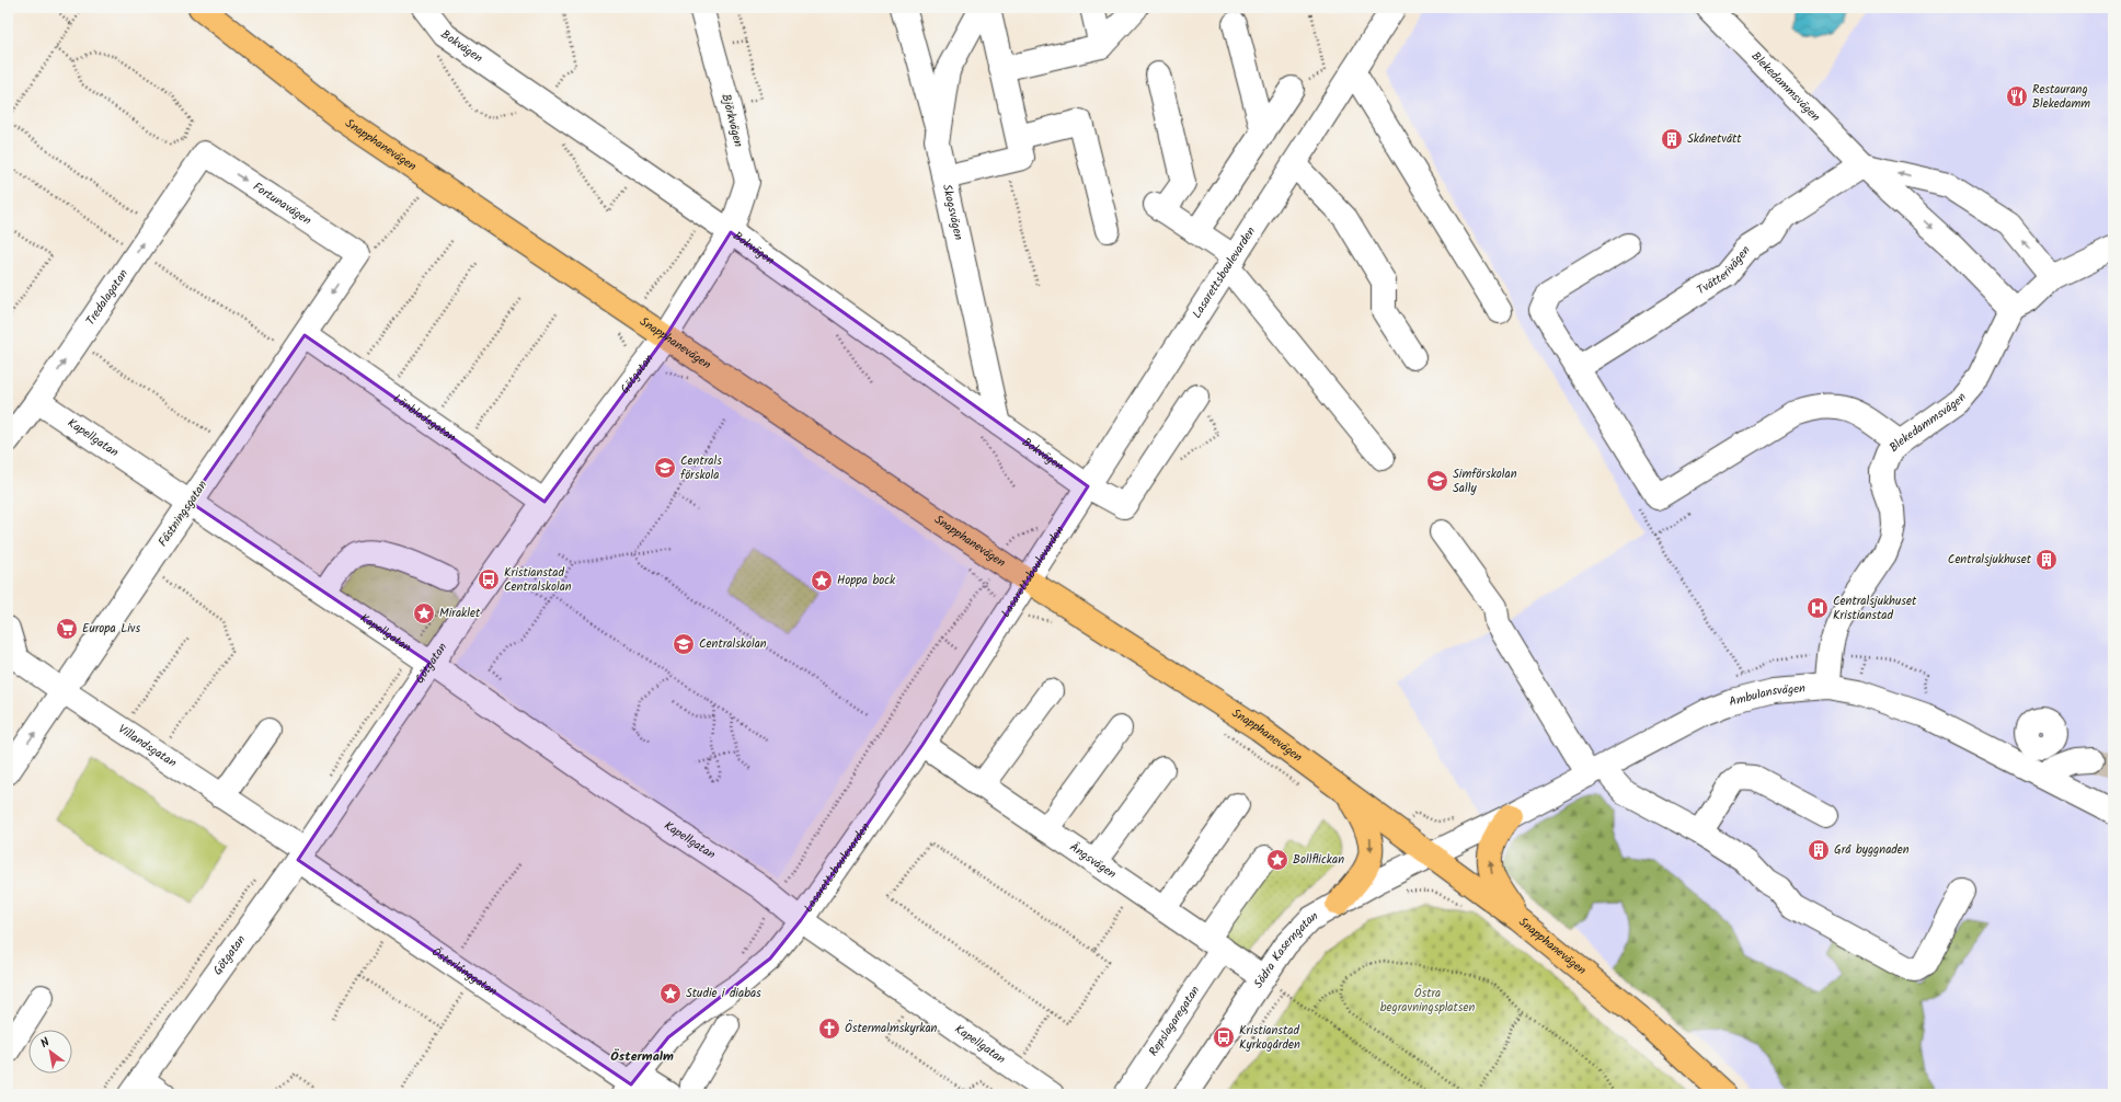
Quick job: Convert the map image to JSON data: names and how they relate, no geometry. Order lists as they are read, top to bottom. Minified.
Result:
{"streets":{"main road":["Snapphanevägen"],"street":["Bokvägen","Blekedammsvägen","Björkvägen","Fortunavägen","Skogsvägen","Tvätterivägen","Lasarettsboulevarden","Tredalagatan","Götgatan","Lönbladsgatan","Kapellgatan","Fästningsgatan","Ambulansvägen","Villandsgatan","Ängsvägen","Södra Kaserngatan","Österlånggatan","Repslagaregatan"]},"crossings":[["Bokvägen","Björkvägen"],["Bokvägen","Skogsvägen"],["Bokvägen","Lasarettsboulevarden"],["Bokvägen","Götgatan"],["Blekedammsvägen","Tvätterivägen"],["Blekedammsvägen","Ambulansvägen"],["Björkvägen","Götgatan"],["Snapphanevägen","Lasarettsboulevarden"],["Snapphanevägen","Götgatan"],["Snapphanevägen","Ambulansvägen"],["Snapphanevägen","Södra Kaserngatan"],["Fortunavägen","Tredalagatan"],["Fortunavägen","Fästningsgatan"],["Lasarettsboulevarden","Kapellgatan"],["Lasarettsboulevarden","Ängsvägen"],["Lasarettsboulevarden","Österlånggatan"],["Tredalagatan","Kapellgatan"],["Götgatan","Lönbladsgatan"],["Götgatan","Kapellgatan"],["Götgatan","Villandsgatan"],["Götgatan","Österlånggatan"],["Lönbladsgatan","Fästningsgatan"],["Kapellgatan","Fästningsgatan"],["Fästningsgatan","Villandsgatan"],["Ambulansvägen","Södra Kaserngatan"],["Villandsgatan","Österlånggatan"],["Ängsvägen","Södra Kaserngatan"],["Ängsvägen","Repslagaregatan"]],"one_way":["Fortunavägen"],"districts":["Östermalm"],"parks":["Östra begravningsplatsen"],"places":{"restaurant":["Restaurang Blekedamm"],"building":["Skånetvätt","Centralsjukhuset","Grå byggnaden"],"school or university":["Centrals förskola","Simförskolan Sally","Centralskolan"],"bus stop":["Kristianstad Centralskolan","Kristianstad Kyrkogården"],"place":["Hoppa bock","Miraklet","Bollflickan","Studie i diabas"],"hospital":["Centralsjukhuset Kristianstad"],"supermarket":["Europa Livs"],"church":["Östermalmskyrkan"]},"north":"top left"}
